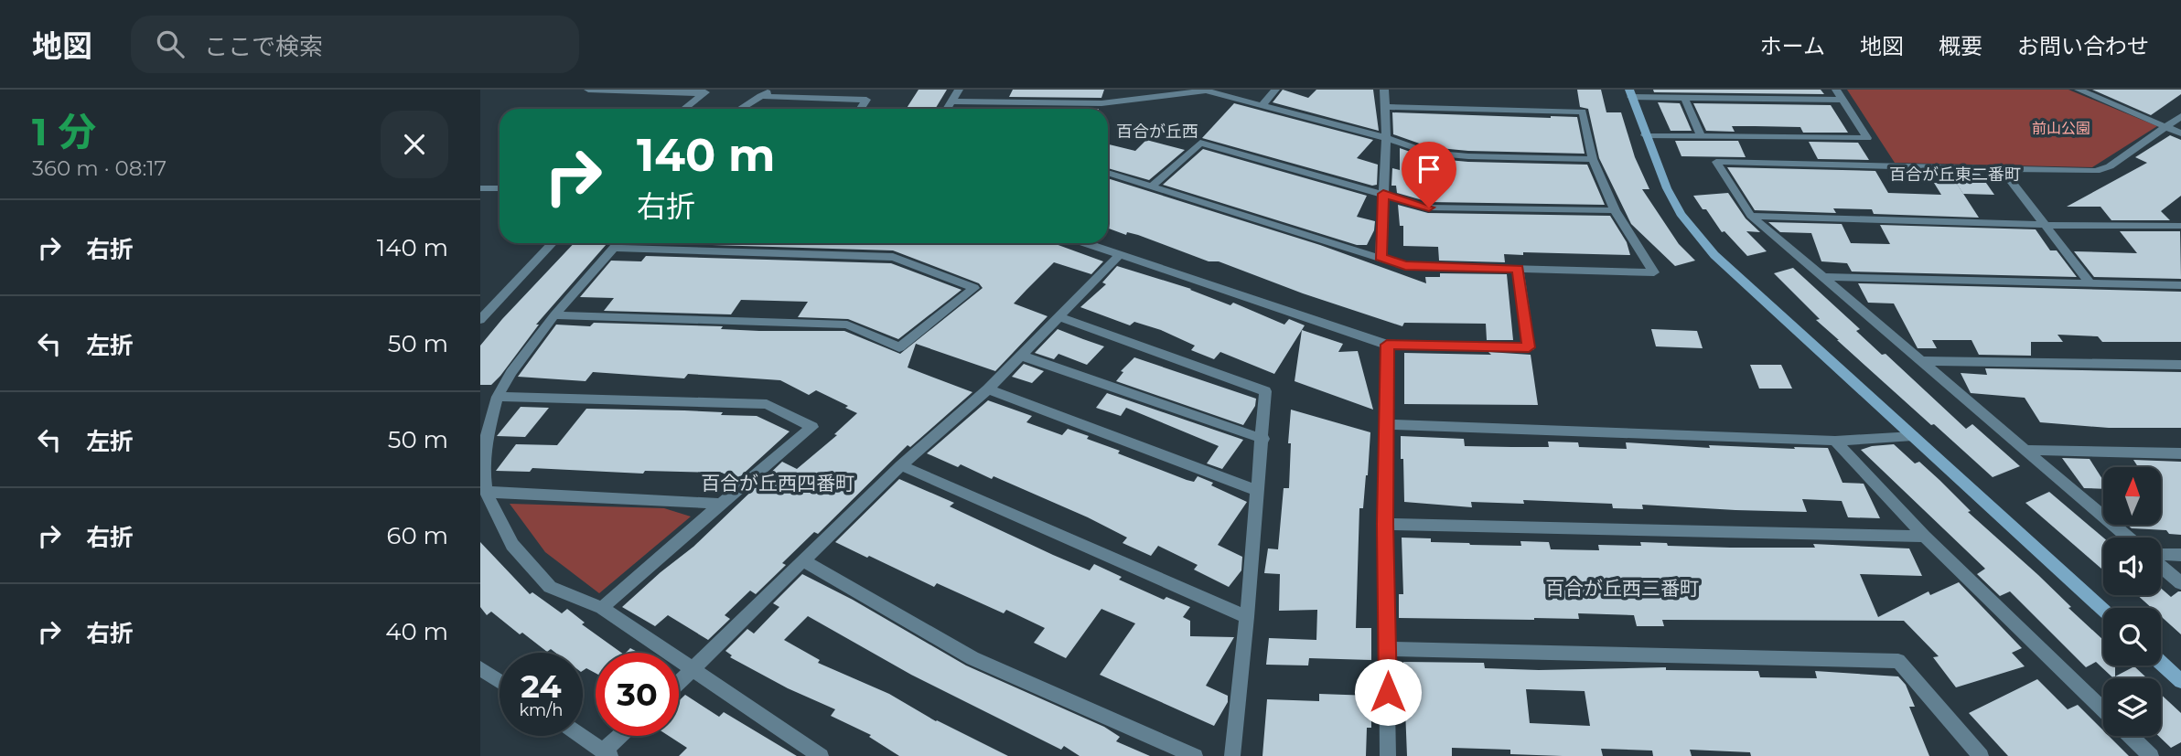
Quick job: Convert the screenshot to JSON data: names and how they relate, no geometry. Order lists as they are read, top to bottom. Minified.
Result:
{"districts":["百合が丘西","百合が丘東二番町","百合が丘西四番町","百合が丘西三番町"],"parks":["前山公園"],"north":"top","page":{"header":"地図","search":"ここで検索","nav":["ホーム","地図","概要","お問い合わせ"],"heading":["1 分","360 m · 08:17"],"turn":["140 m","右折"],"list":[{"name":"右折","value":"140 m"},{"name":"左折","value":"50 m"},{"name":"左折","value":"50 m"},{"name":"右折","value":"60 m"},{"name":"右折","value":"40 m"}],"speed":"24 km/h","limit":"30"}}
